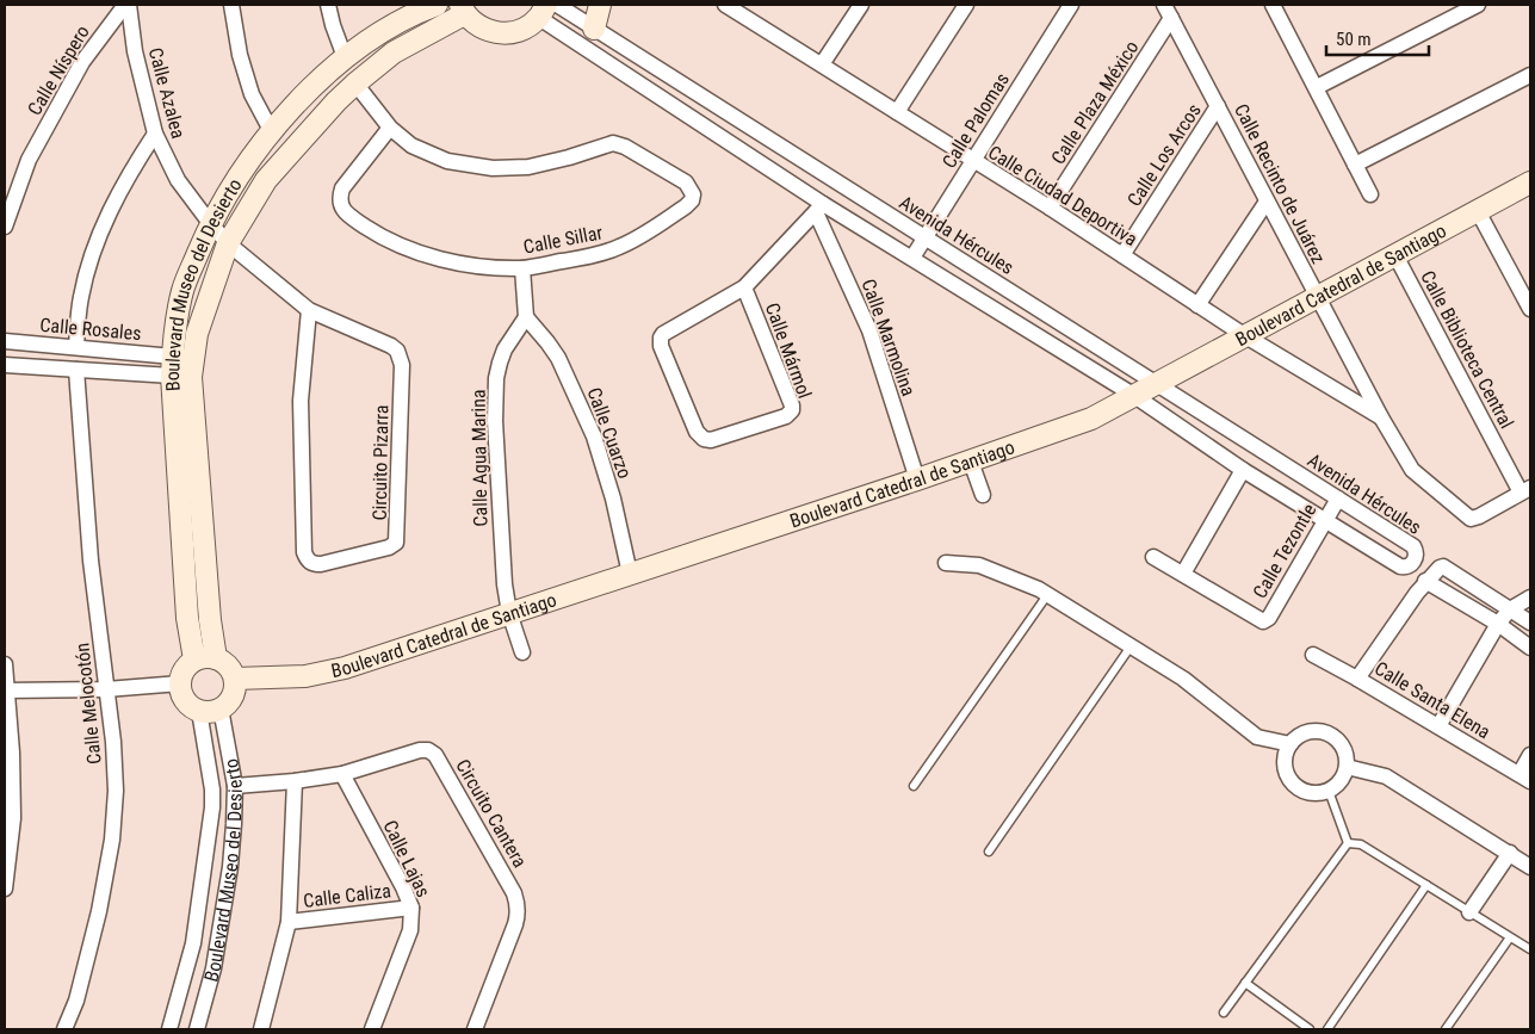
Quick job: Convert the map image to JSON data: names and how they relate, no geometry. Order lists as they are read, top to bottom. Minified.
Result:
{"streets":{"street":["Calle Níspero","Calle Azalea","Calle Plaza México","Calle Palomas","Calle Los Arcos","Calle Recinto de Juárez","Calle Ciudad Deportiva","Avenida Hércules","Calle Sillar","Boulevard Catedral de Santiago","Boulevard Museo del Desierto","Calle Rosales","Calle Marmolina","Calle Biblioteca Central","Calle Mármol","Calle Cuarzo","Calle Agua Marina","Circuito Pizarra","Calle Tezontle","Calle Santa Elena","Calle Melocotón","Circuito Cantera","Calle Lajas","Calle Caliza"]},"crossings":[["Calle Níspero","Calle Azalea"],["Calle Azalea","Boulevard Museo del Desierto"],["Calle Azalea","Circuito Pizarra"],["Calle Plaza México","Calle Recinto de Juárez"],["Calle Plaza México","Calle Ciudad Deportiva"],["Calle Palomas","Calle Ciudad Deportiva"],["Calle Palomas","Avenida Hércules"],["Calle Los Arcos","Calle Recinto de Juárez"],["Calle Los Arcos","Calle Ciudad Deportiva"],["Calle Recinto de Juárez","Calle Ciudad Deportiva"],["Calle Recinto de Juárez","Boulevard Catedral de Santiago"],["Calle Recinto de Juárez","Calle Biblioteca Central"],["Calle Ciudad Deportiva","Boulevard Catedral de Santiago"],["Avenida Hércules","Boulevard Catedral de Santiago"],["Avenida Hércules","Calle Marmolina"],["Avenida Hércules","Calle Mármol"],["Avenida Hércules","Calle Tezontle"],["Calle Sillar","Boulevard Museo del Desierto"],["Boulevard Catedral de Santiago","Boulevard Museo del Desierto"],["Boulevard Catedral de Santiago","Calle Marmolina"],["Boulevard Catedral de Santiago","Calle Biblioteca Central"],["Boulevard Catedral de Santiago","Calle Cuarzo"],["Boulevard Catedral de Santiago","Calle Agua Marina"],["Boulevard Museo del Desierto","Calle Rosales"],["Boulevard Museo del Desierto","Circuito Pizarra"],["Boulevard Museo del Desierto","Circuito Cantera"],["Calle Rosales","Calle Melocotón"],["Calle Marmolina","Calle Mármol"],["Calle Cuarzo","Calle Agua Marina"],["Circuito Cantera","Calle Lajas"],["Calle Lajas","Calle Caliza"]],"scale_bar":"50 m"}
